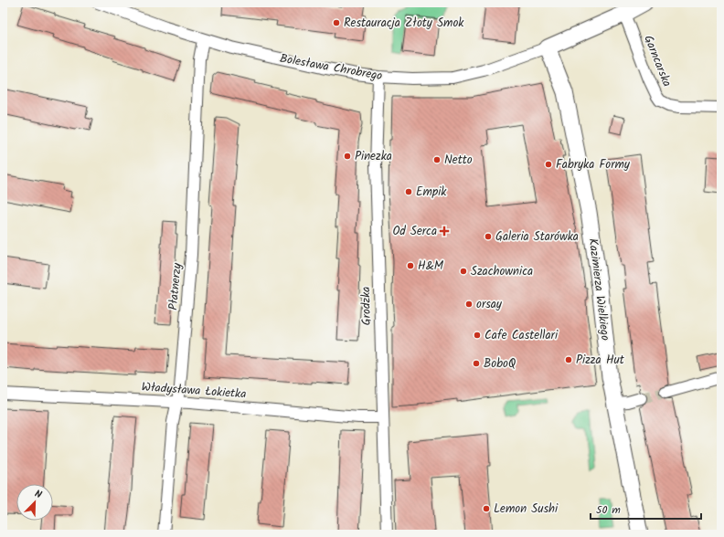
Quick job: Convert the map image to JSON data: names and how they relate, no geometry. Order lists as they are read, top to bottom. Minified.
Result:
{"streets":{"street":["Garncarska","Bolesława Chrobrego","Płatnerzy","Kazimierza Wielkiego","Grodzka","Władysława Łokietka"]},"crossings":[["Garncarska","Bolesława Chrobrego"],["Bolesława Chrobrego","Płatnerzy"],["Bolesława Chrobrego","Kazimierza Wielkiego"],["Bolesława Chrobrego","Grodzka"],["Płatnerzy","Władysława Łokietka"],["Grodzka","Władysława Łokietka"]],"places":{"other":["Restauracja Złoty Smok","Pinezka","Netto","Fabryka Formy","Empik","Galeria Starówka","H&M","Szachownica","orsay","Cafe Castellari","Pizza Hut","BoboQ","Lemon Sushi"],"health":["Od Serca"]},"scale_bar":"50 m","north":"top right"}
